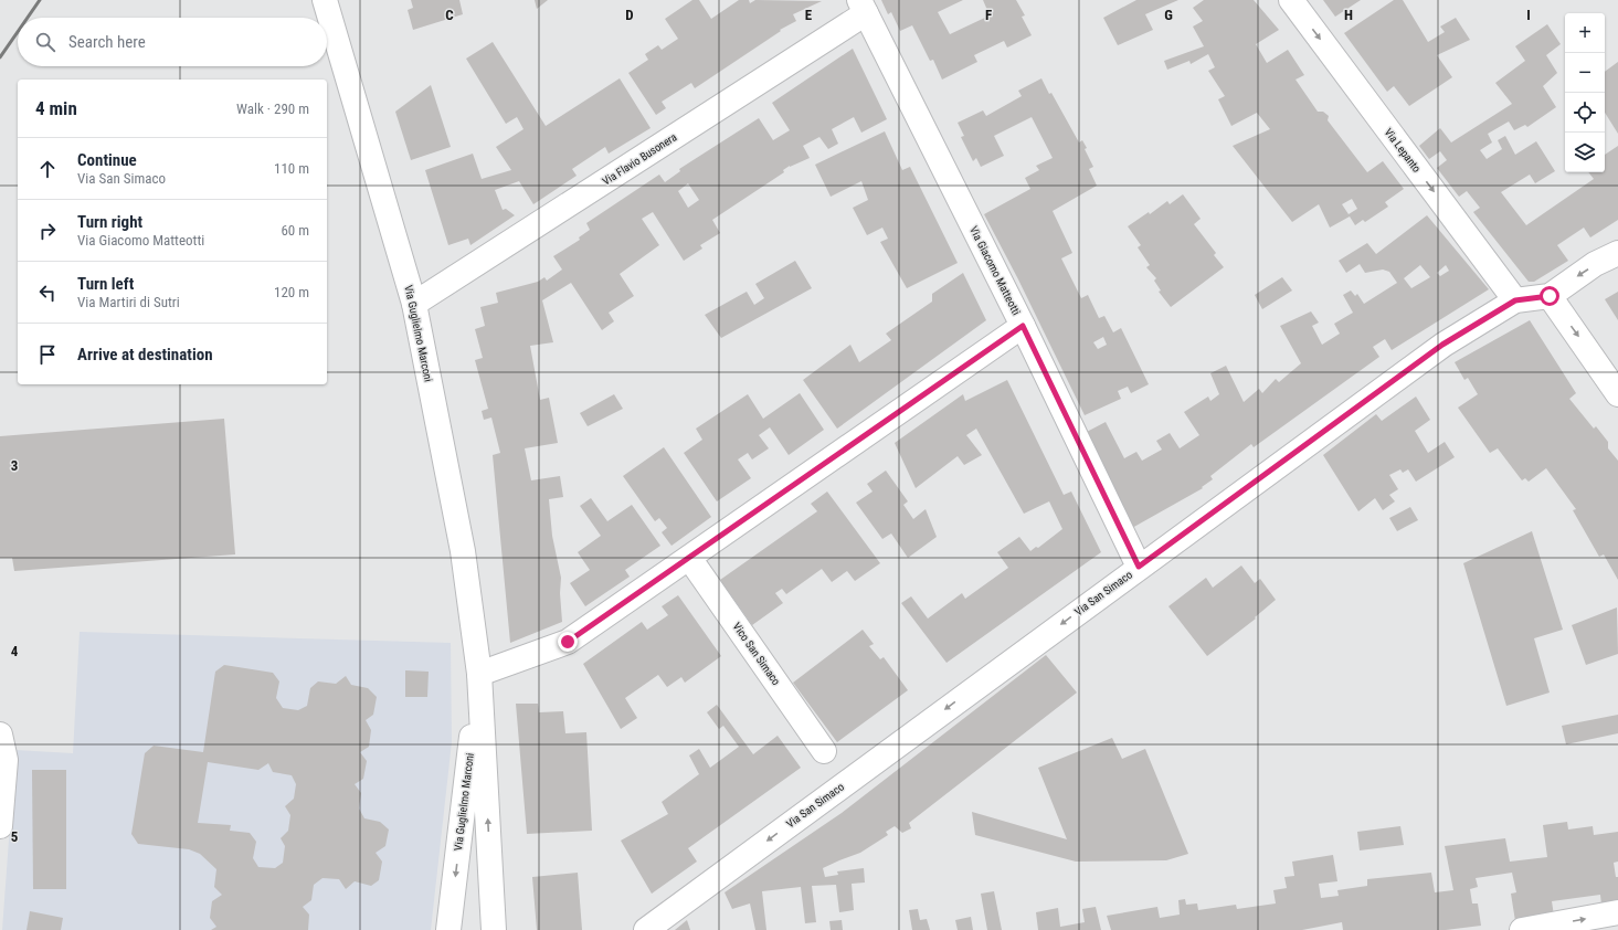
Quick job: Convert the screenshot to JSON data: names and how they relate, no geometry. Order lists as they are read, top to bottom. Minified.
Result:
{"streets":{"street":["Via Lepanto","Via Flavio Busonera","Via Giacomo Matteotti","Via Guglielmo Marconi","Via San Simaco","Vico San Simaco"]},"crossings":[["Via Lepanto","Via San Simaco"],["Via Flavio Busonera","Via Giacomo Matteotti"],["Via Flavio Busonera","Via Guglielmo Marconi"],["Via Giacomo Matteotti","Via San Simaco"]],"one_way":["Via Lepanto","Via San Simaco"],"page":{"map_buttons":["+","−"],"search":"Search here","heading":["4 min","Walk · 290 m"],"list":[["Continue","Via San Simaco","110 m"],["Turn right","Via Giacomo Matteotti","60 m"],["Turn left","Via Martiri di Sutri","120 m"],"Arrive at destination"]},"grid":{"columns":["C","D","E","F","G","H","I"],"rows":["3","4","5"]}}
